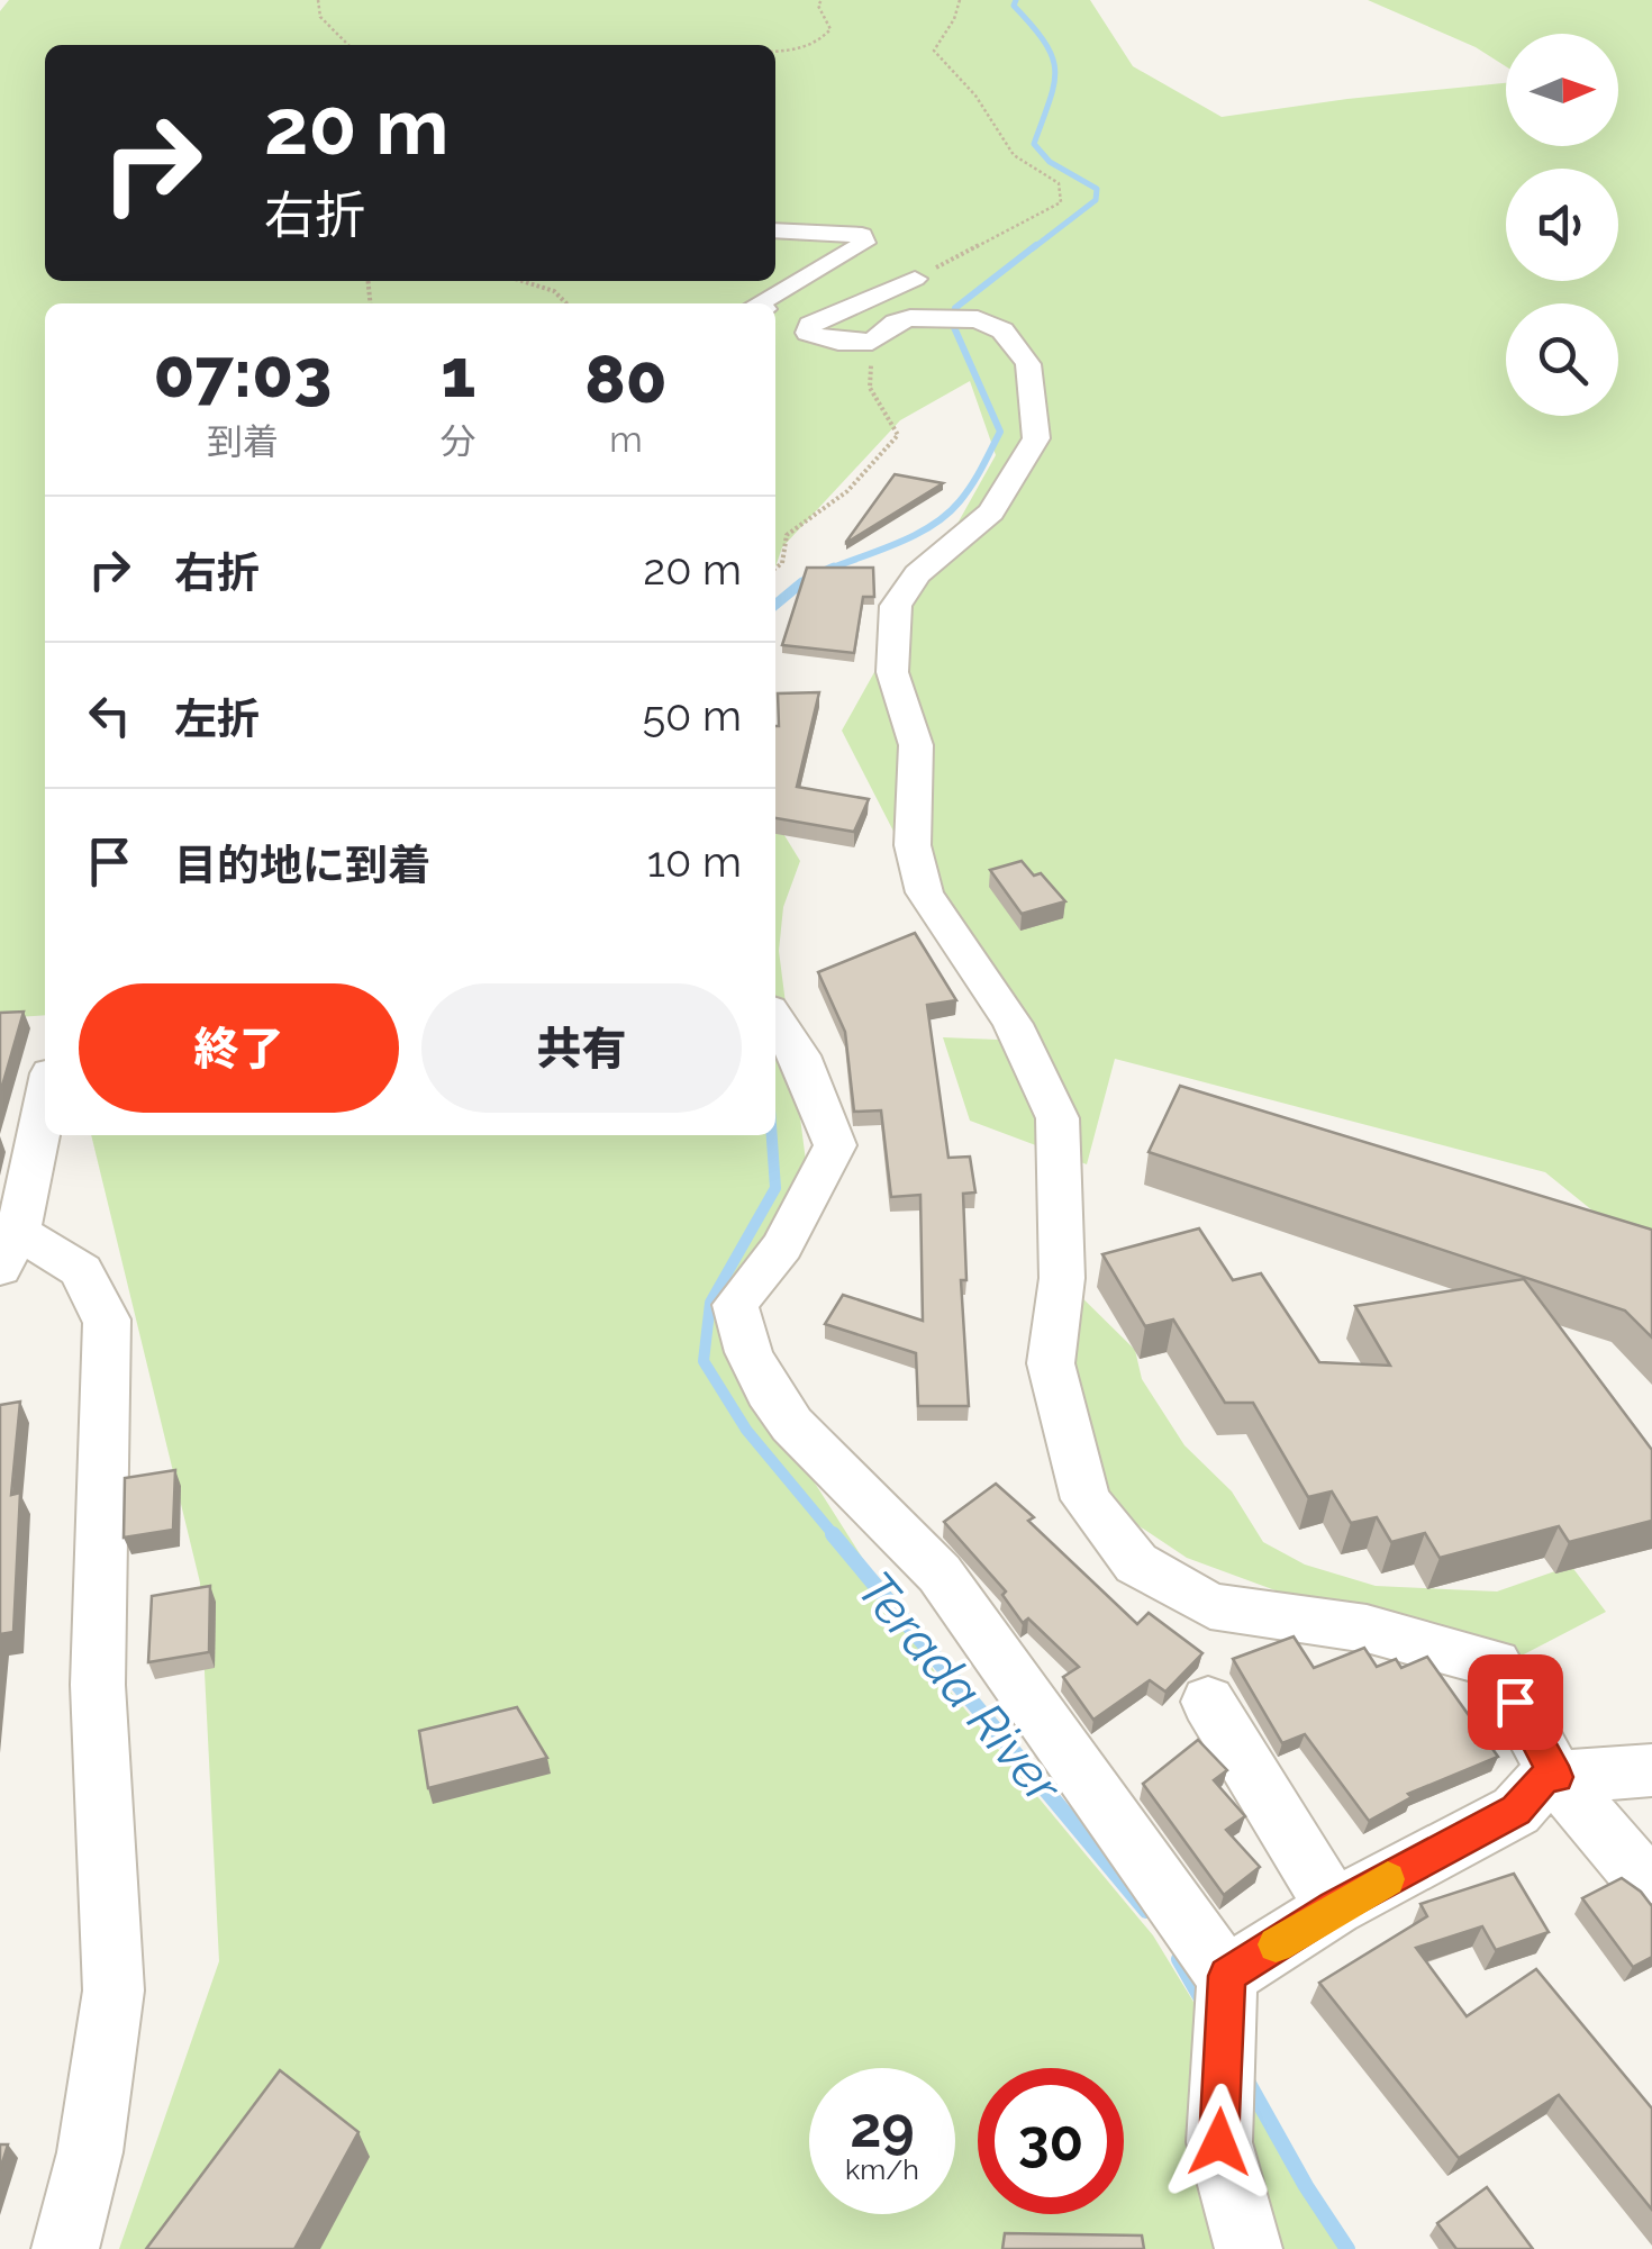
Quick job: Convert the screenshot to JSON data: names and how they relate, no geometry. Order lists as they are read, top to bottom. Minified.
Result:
{"water":["Terada River"],"north":"right","page":{"turn":["20 m","右折"],"eta":["07:03","到着","1","分","80","m"],"list":[{"name":"右折","value":"20 m"},{"name":"左折","value":"50 m"},{"name":"目的地に到着","value":"10 m"}],"buttons":["終了","共有"],"speed":"29 km/h","limit":"30"}}
